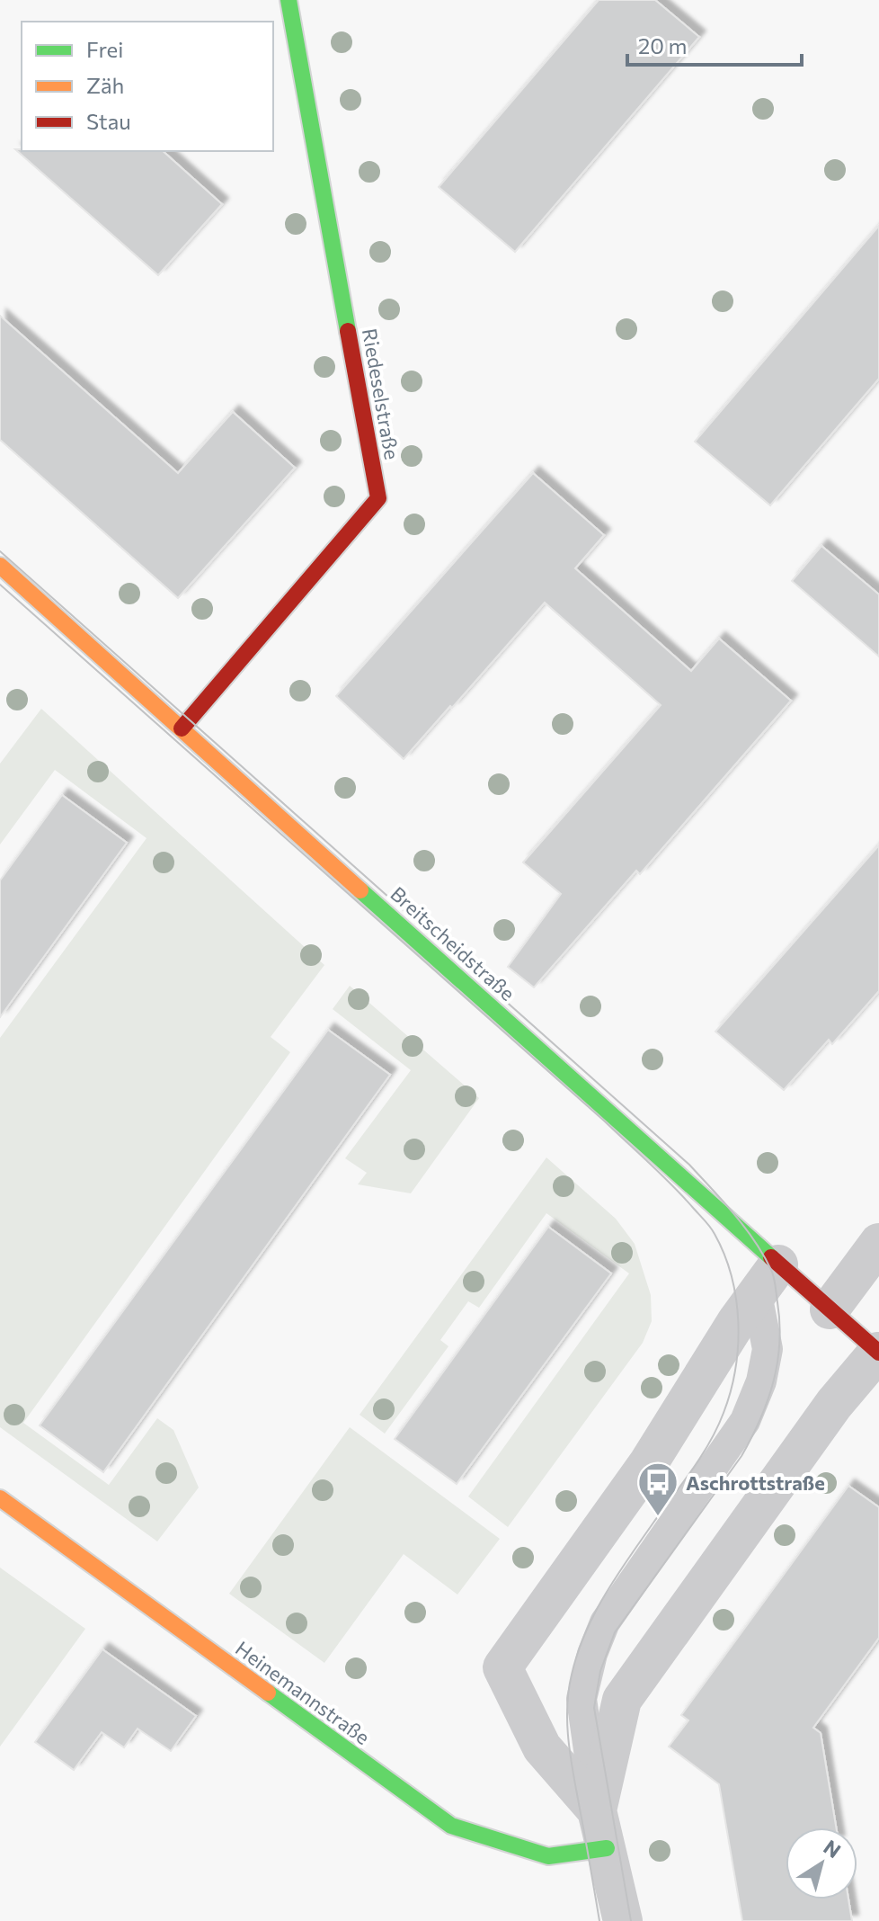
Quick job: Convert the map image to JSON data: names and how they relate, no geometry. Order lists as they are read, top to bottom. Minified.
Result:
{"streets":{"street":["Riedeselstraße","Breitscheidstraße","Heinemannstraße"]},"crossings":[["Riedeselstraße","Breitscheidstraße"]],"places":{"bus stop":["Aschrottstraße"]},"legend":["Frei","Zäh","Stau"],"scale_bar":"20 m","north":"top right"}
